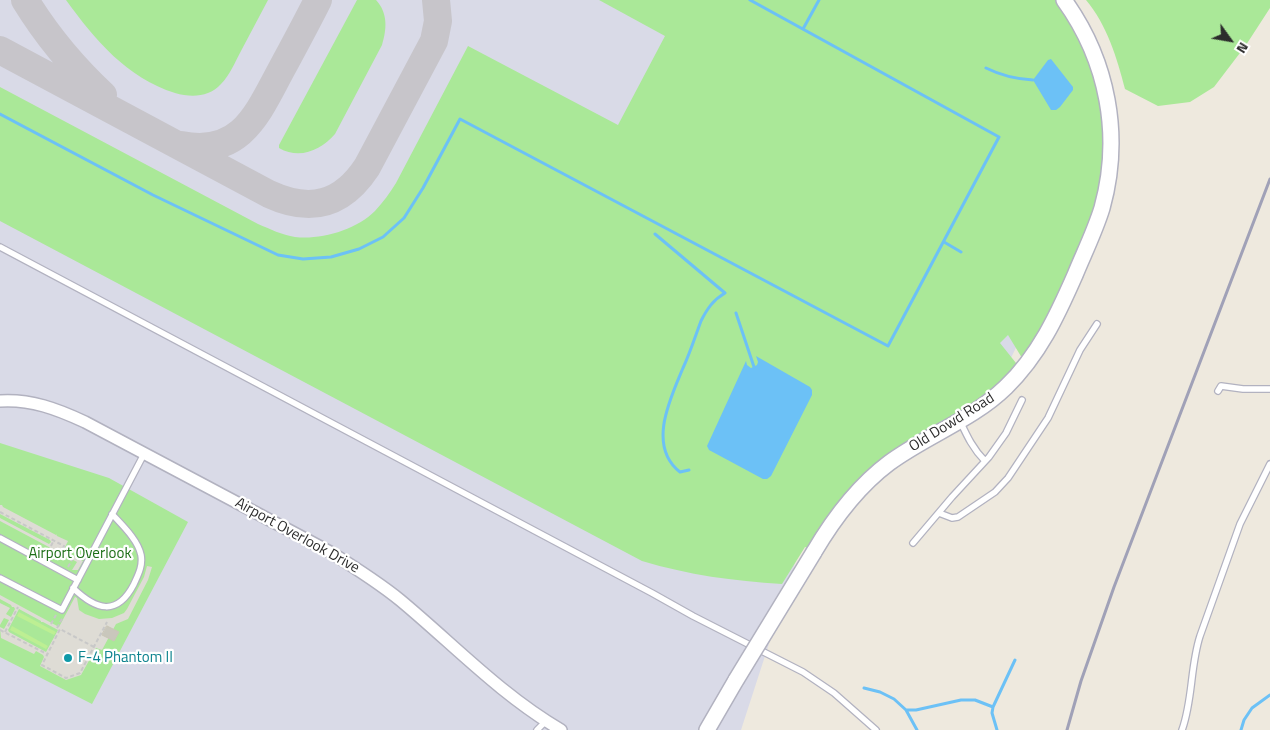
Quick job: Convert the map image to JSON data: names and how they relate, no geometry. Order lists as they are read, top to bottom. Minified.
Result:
{"streets":{"street":["Old Dowd Road","Airport Overlook Drive"]},"parks":["Airport Overlook"],"places":["F-4 Phantom II"],"north":"bottom right"}
